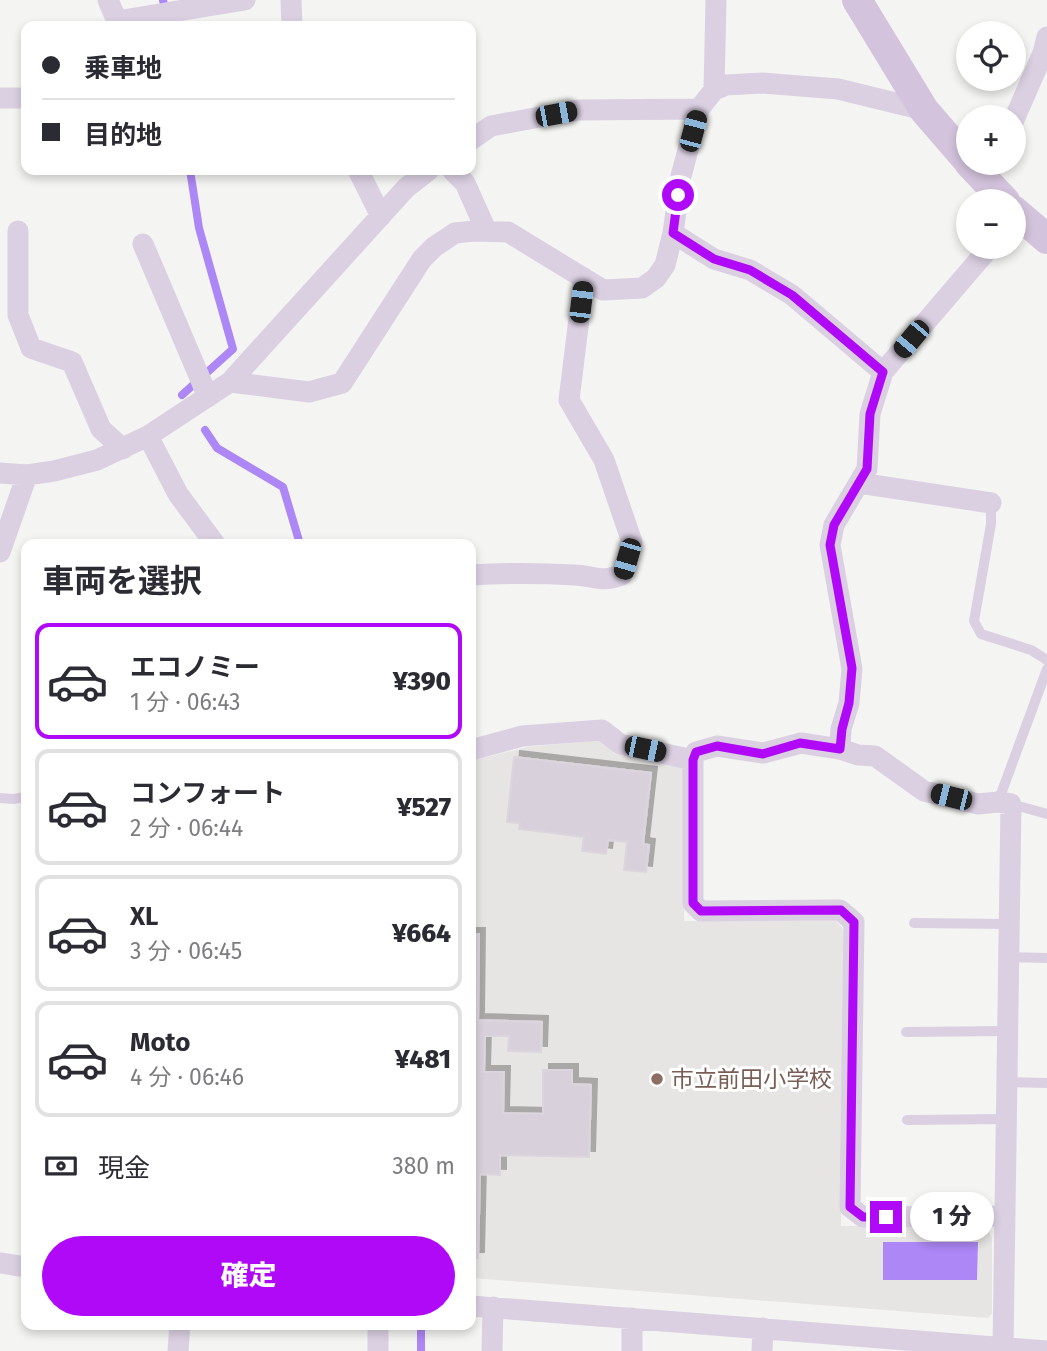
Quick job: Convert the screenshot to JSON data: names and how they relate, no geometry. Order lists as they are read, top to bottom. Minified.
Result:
{"places":["市立前田小学校"],"page":{"map_buttons":["+","−"],"banner":["乗車地","目的地"],"heading":"車両を選択","list":[{"name":"エコノミー","note":"1 分 · 06:43","value":"¥390"},{"name":"コンフォート","note":"2 分 · 06:44","value":"¥527"},{"name":"XL","note":"3 分 · 06:45","value":"¥664"},{"name":"Moto","note":"4 分 · 06:46","value":"¥481"}],"pay":["現金","380 m"],"bubble":"1 分","buttons":"確定"}}
